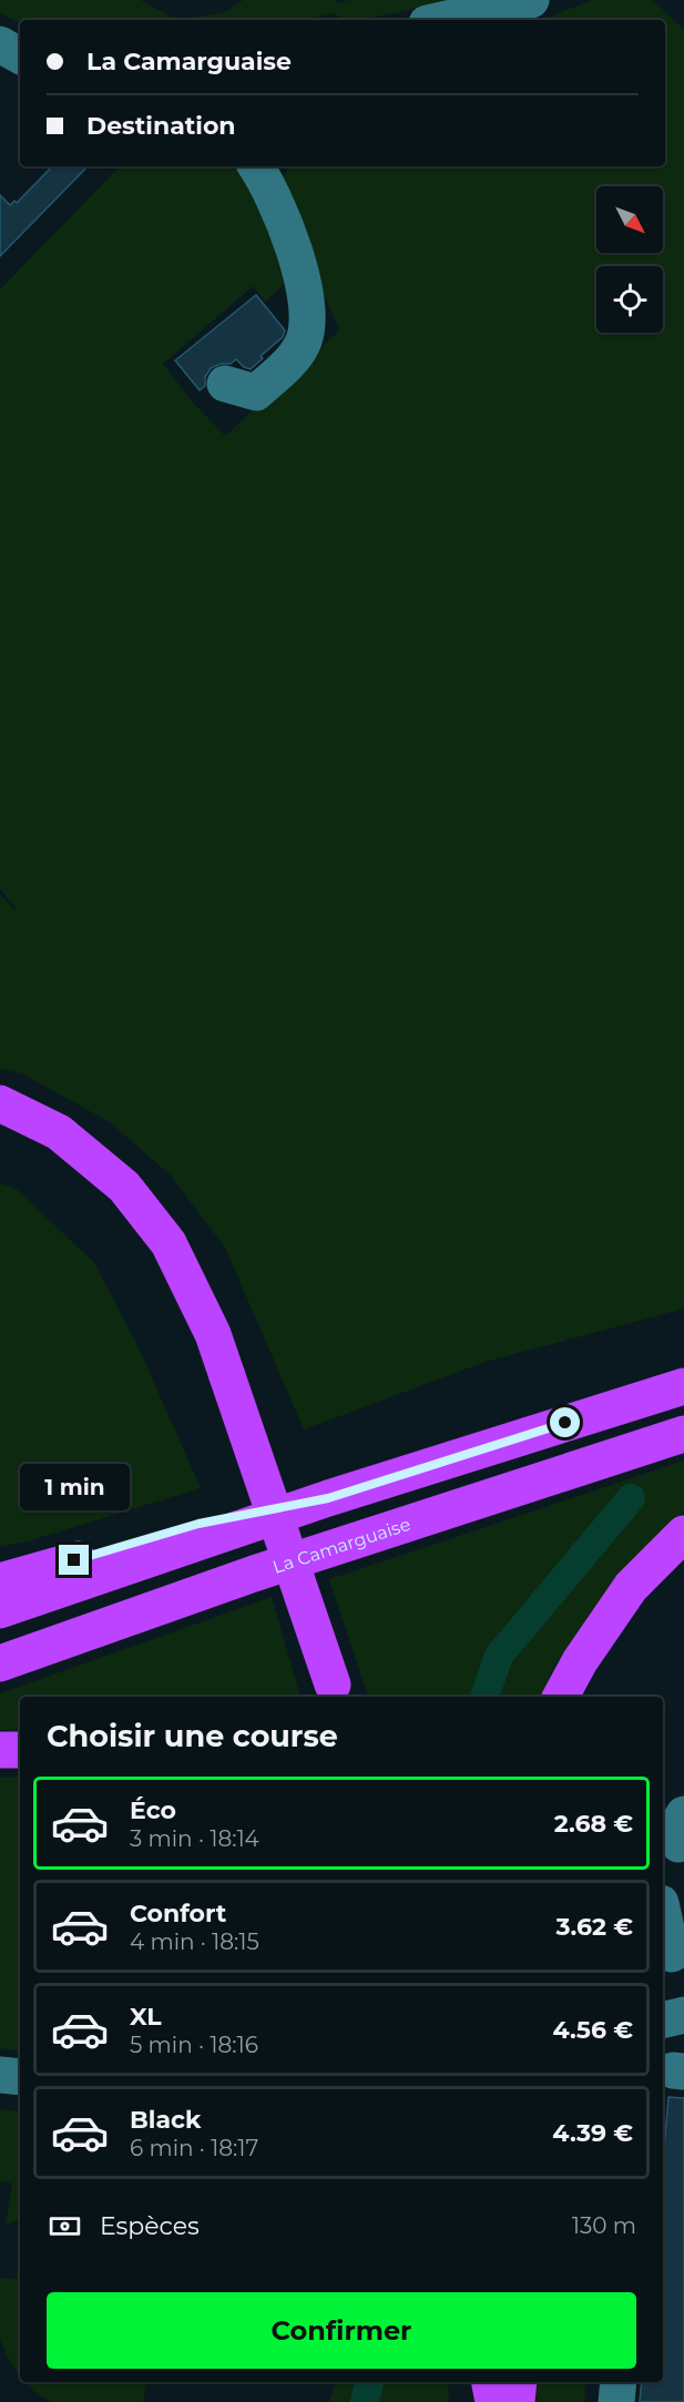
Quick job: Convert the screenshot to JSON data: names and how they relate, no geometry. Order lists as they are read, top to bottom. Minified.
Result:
{"streets":{"highway":["La Camarguaise"]},"north":"bottom right","page":{"banner":["La Camarguaise","Destination"],"bubble":"1 min","heading":"Choisir une course","list":[{"name":"Éco","note":"3 min · 18:14","value":"2.68 €"},{"name":"Confort","note":"4 min · 18:15","value":"3.62 €"},{"name":"XL","note":"5 min · 18:16","value":"4.56 €"},{"name":"Black","note":"6 min · 18:17","value":"4.39 €"}],"pay":["Espèces","130 m"],"buttons":"Confirmer"}}
